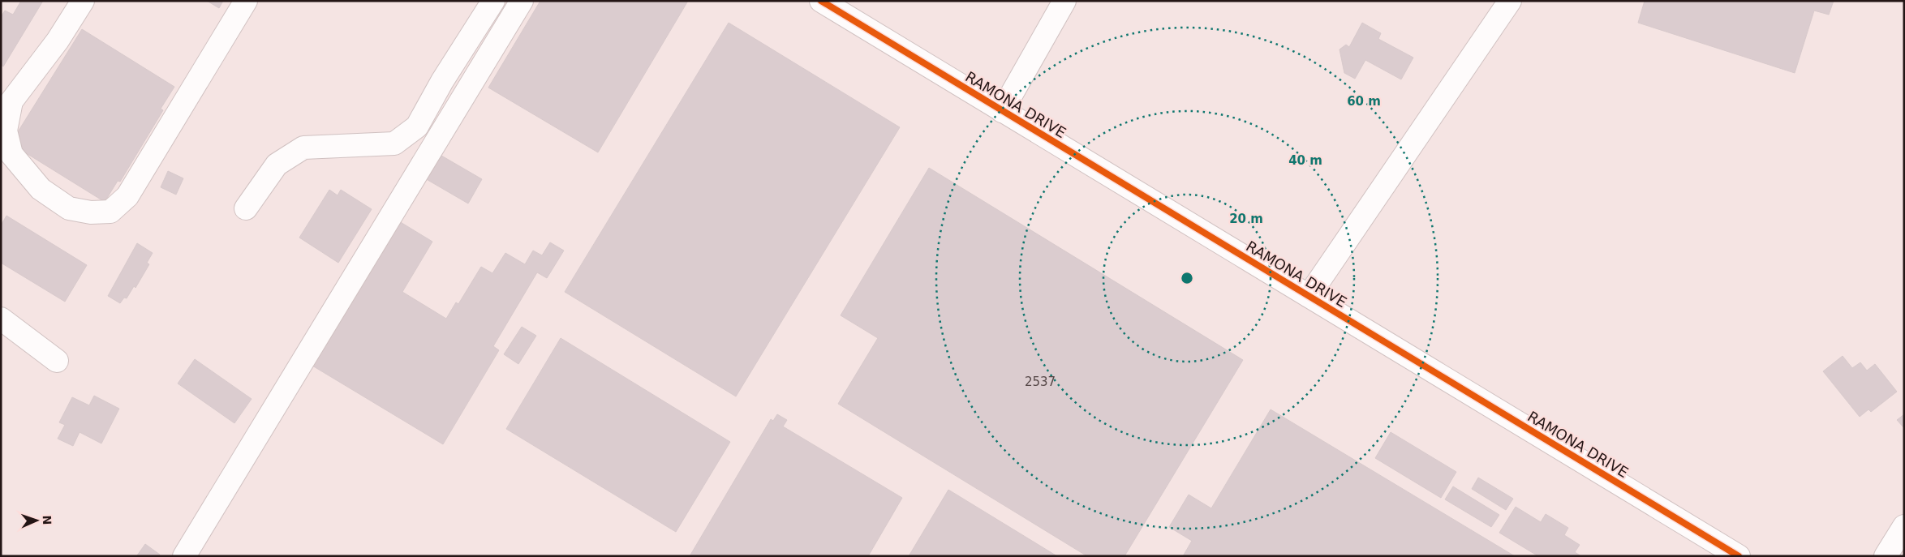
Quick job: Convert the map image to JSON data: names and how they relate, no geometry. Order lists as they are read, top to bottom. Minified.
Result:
{"streets":{"street":["RAMONA DRIVE"]},"house_numbers":["2537"],"north":"right","rings":["60 m","40 m","20 m"]}
